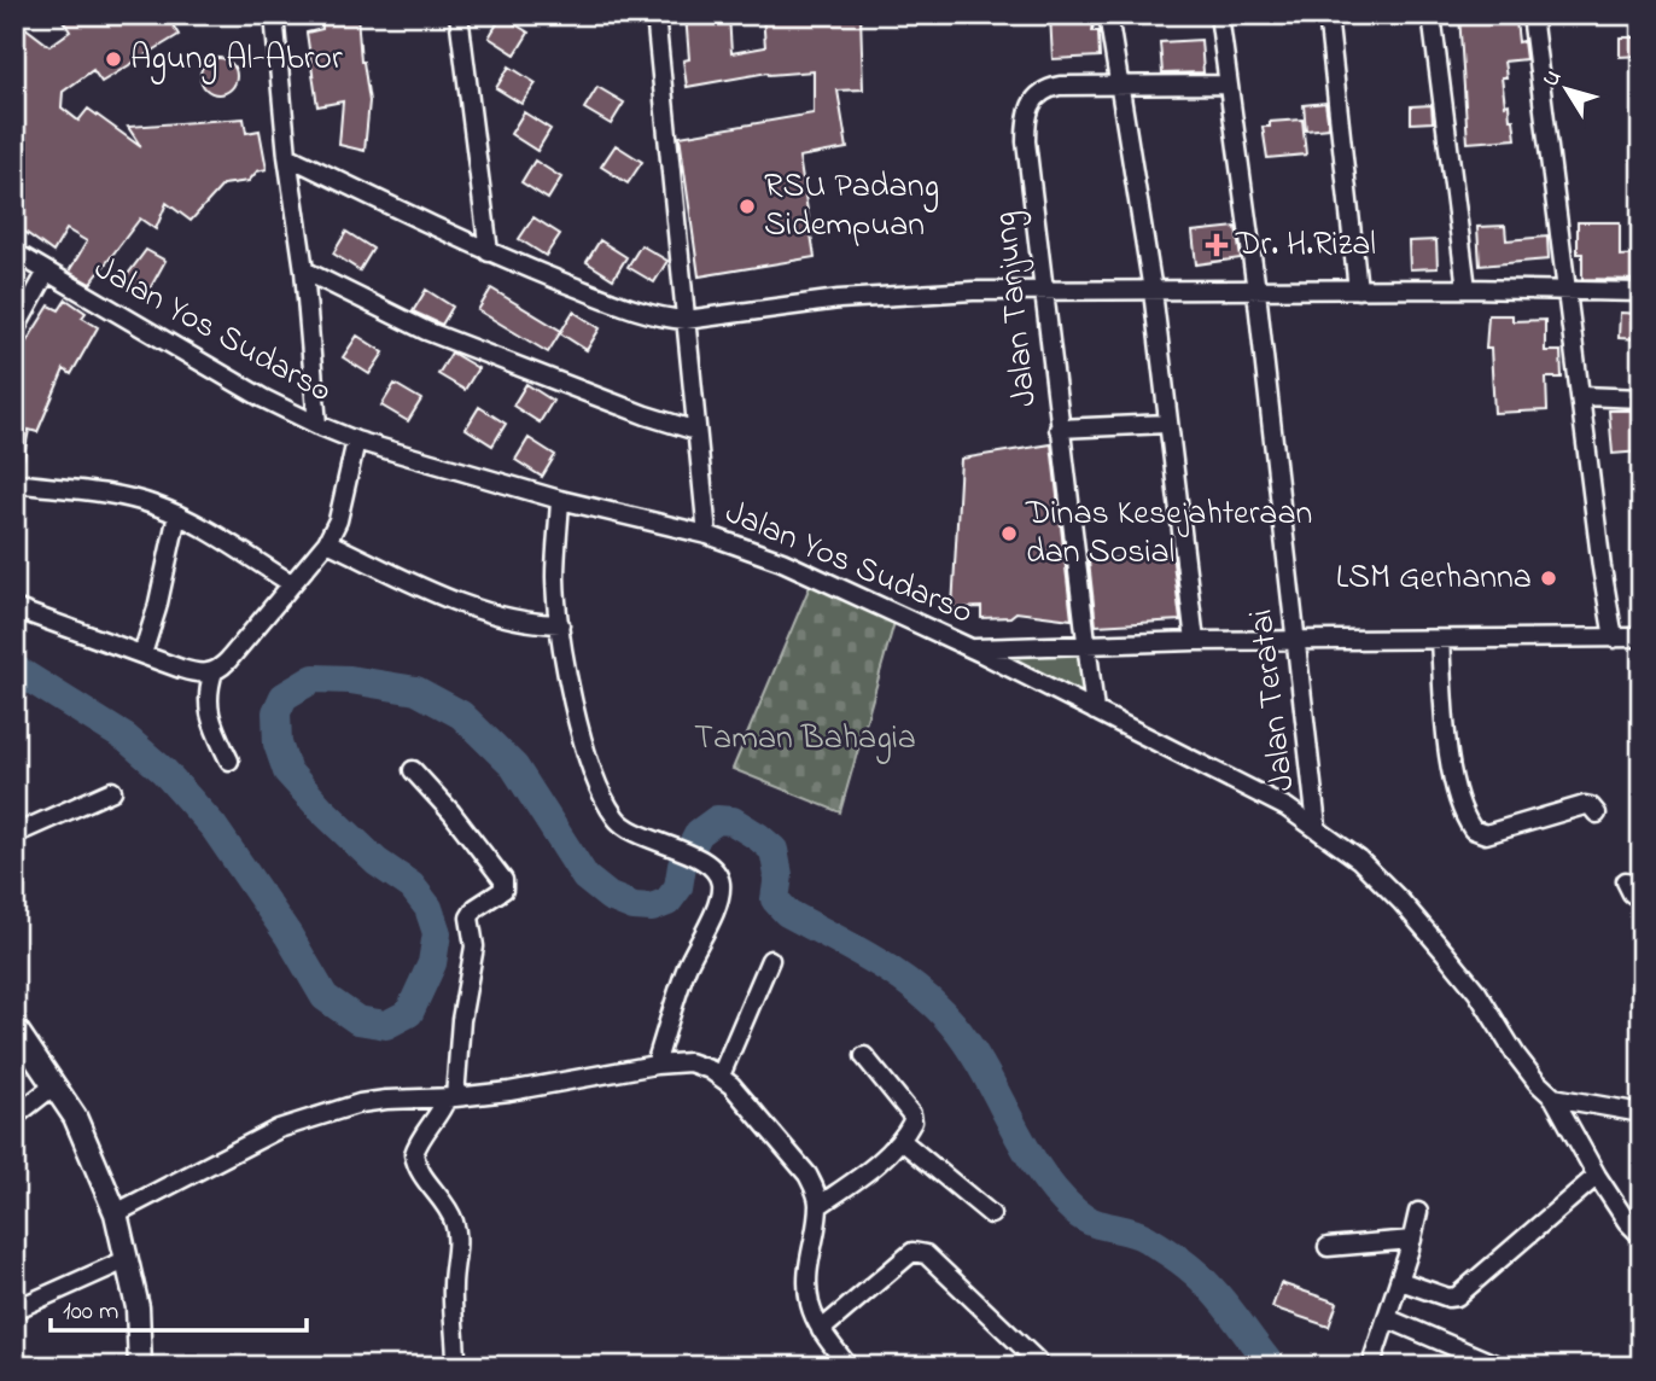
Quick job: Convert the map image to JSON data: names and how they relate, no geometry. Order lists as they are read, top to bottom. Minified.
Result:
{"streets":{"street":["Jalan Tanjung","Jalan Yos Sudarso","Jalan Teratai"]},"crossings":[["Jalan Tanjung","Jalan Yos Sudarso"],["Jalan Tanjung","Jalan Teratai"],["Jalan Yos Sudarso","Jalan Teratai"]],"parks":["Taman Bahagia"],"places":{"other":["Agung Al-Abror","RSU Padang Sidempuan","Dinas Kesejahteraan dan Sosial","LSM Gerhanna"],"health":["Dr. H.Rizal"]},"scale_bar":"100 m","north":"top left"}
